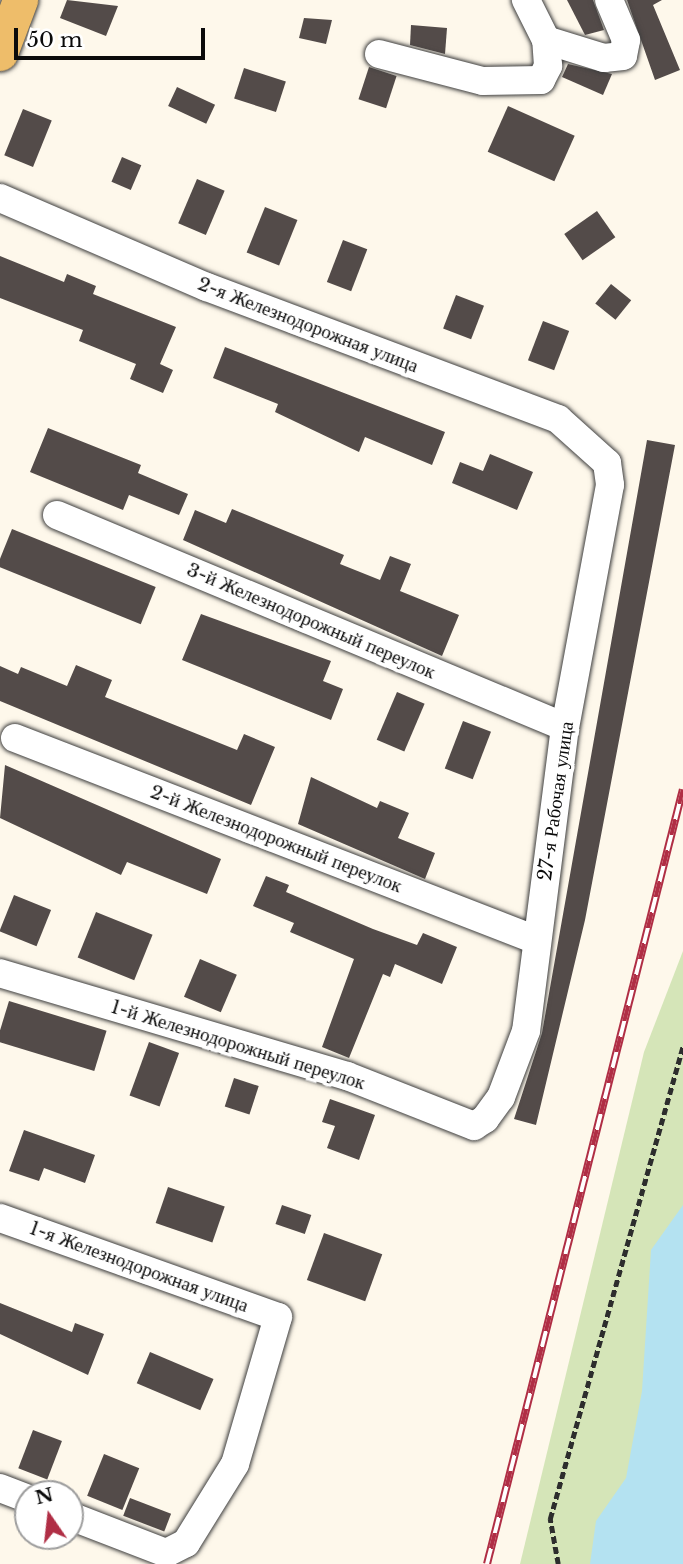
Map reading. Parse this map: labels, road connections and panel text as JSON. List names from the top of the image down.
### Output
{
  "streets": {
    "street": [
      "2-я Железнодорожная улица",
      "3-й Железнодорожный переулок",
      "27-я Рабочая улица",
      "2-й Железнодорожный переулок",
      "1-й Железнодорожный переулок",
      "1-я Железнодорожная улица"
    ]
  },
  "crossings": [
    ["2-я Железнодорожная улица", "27-я Рабочая улица"],
    ["3-й Железнодорожный переулок", "27-я Рабочая улица"],
    ["27-я Рабочая улица", "2-й Железнодорожный переулок"],
    ["27-я Рабочая улица", "1-й Железнодорожный переулок"]
  ],
  "scale_bar": "50 m",
  "north": "top"
}
